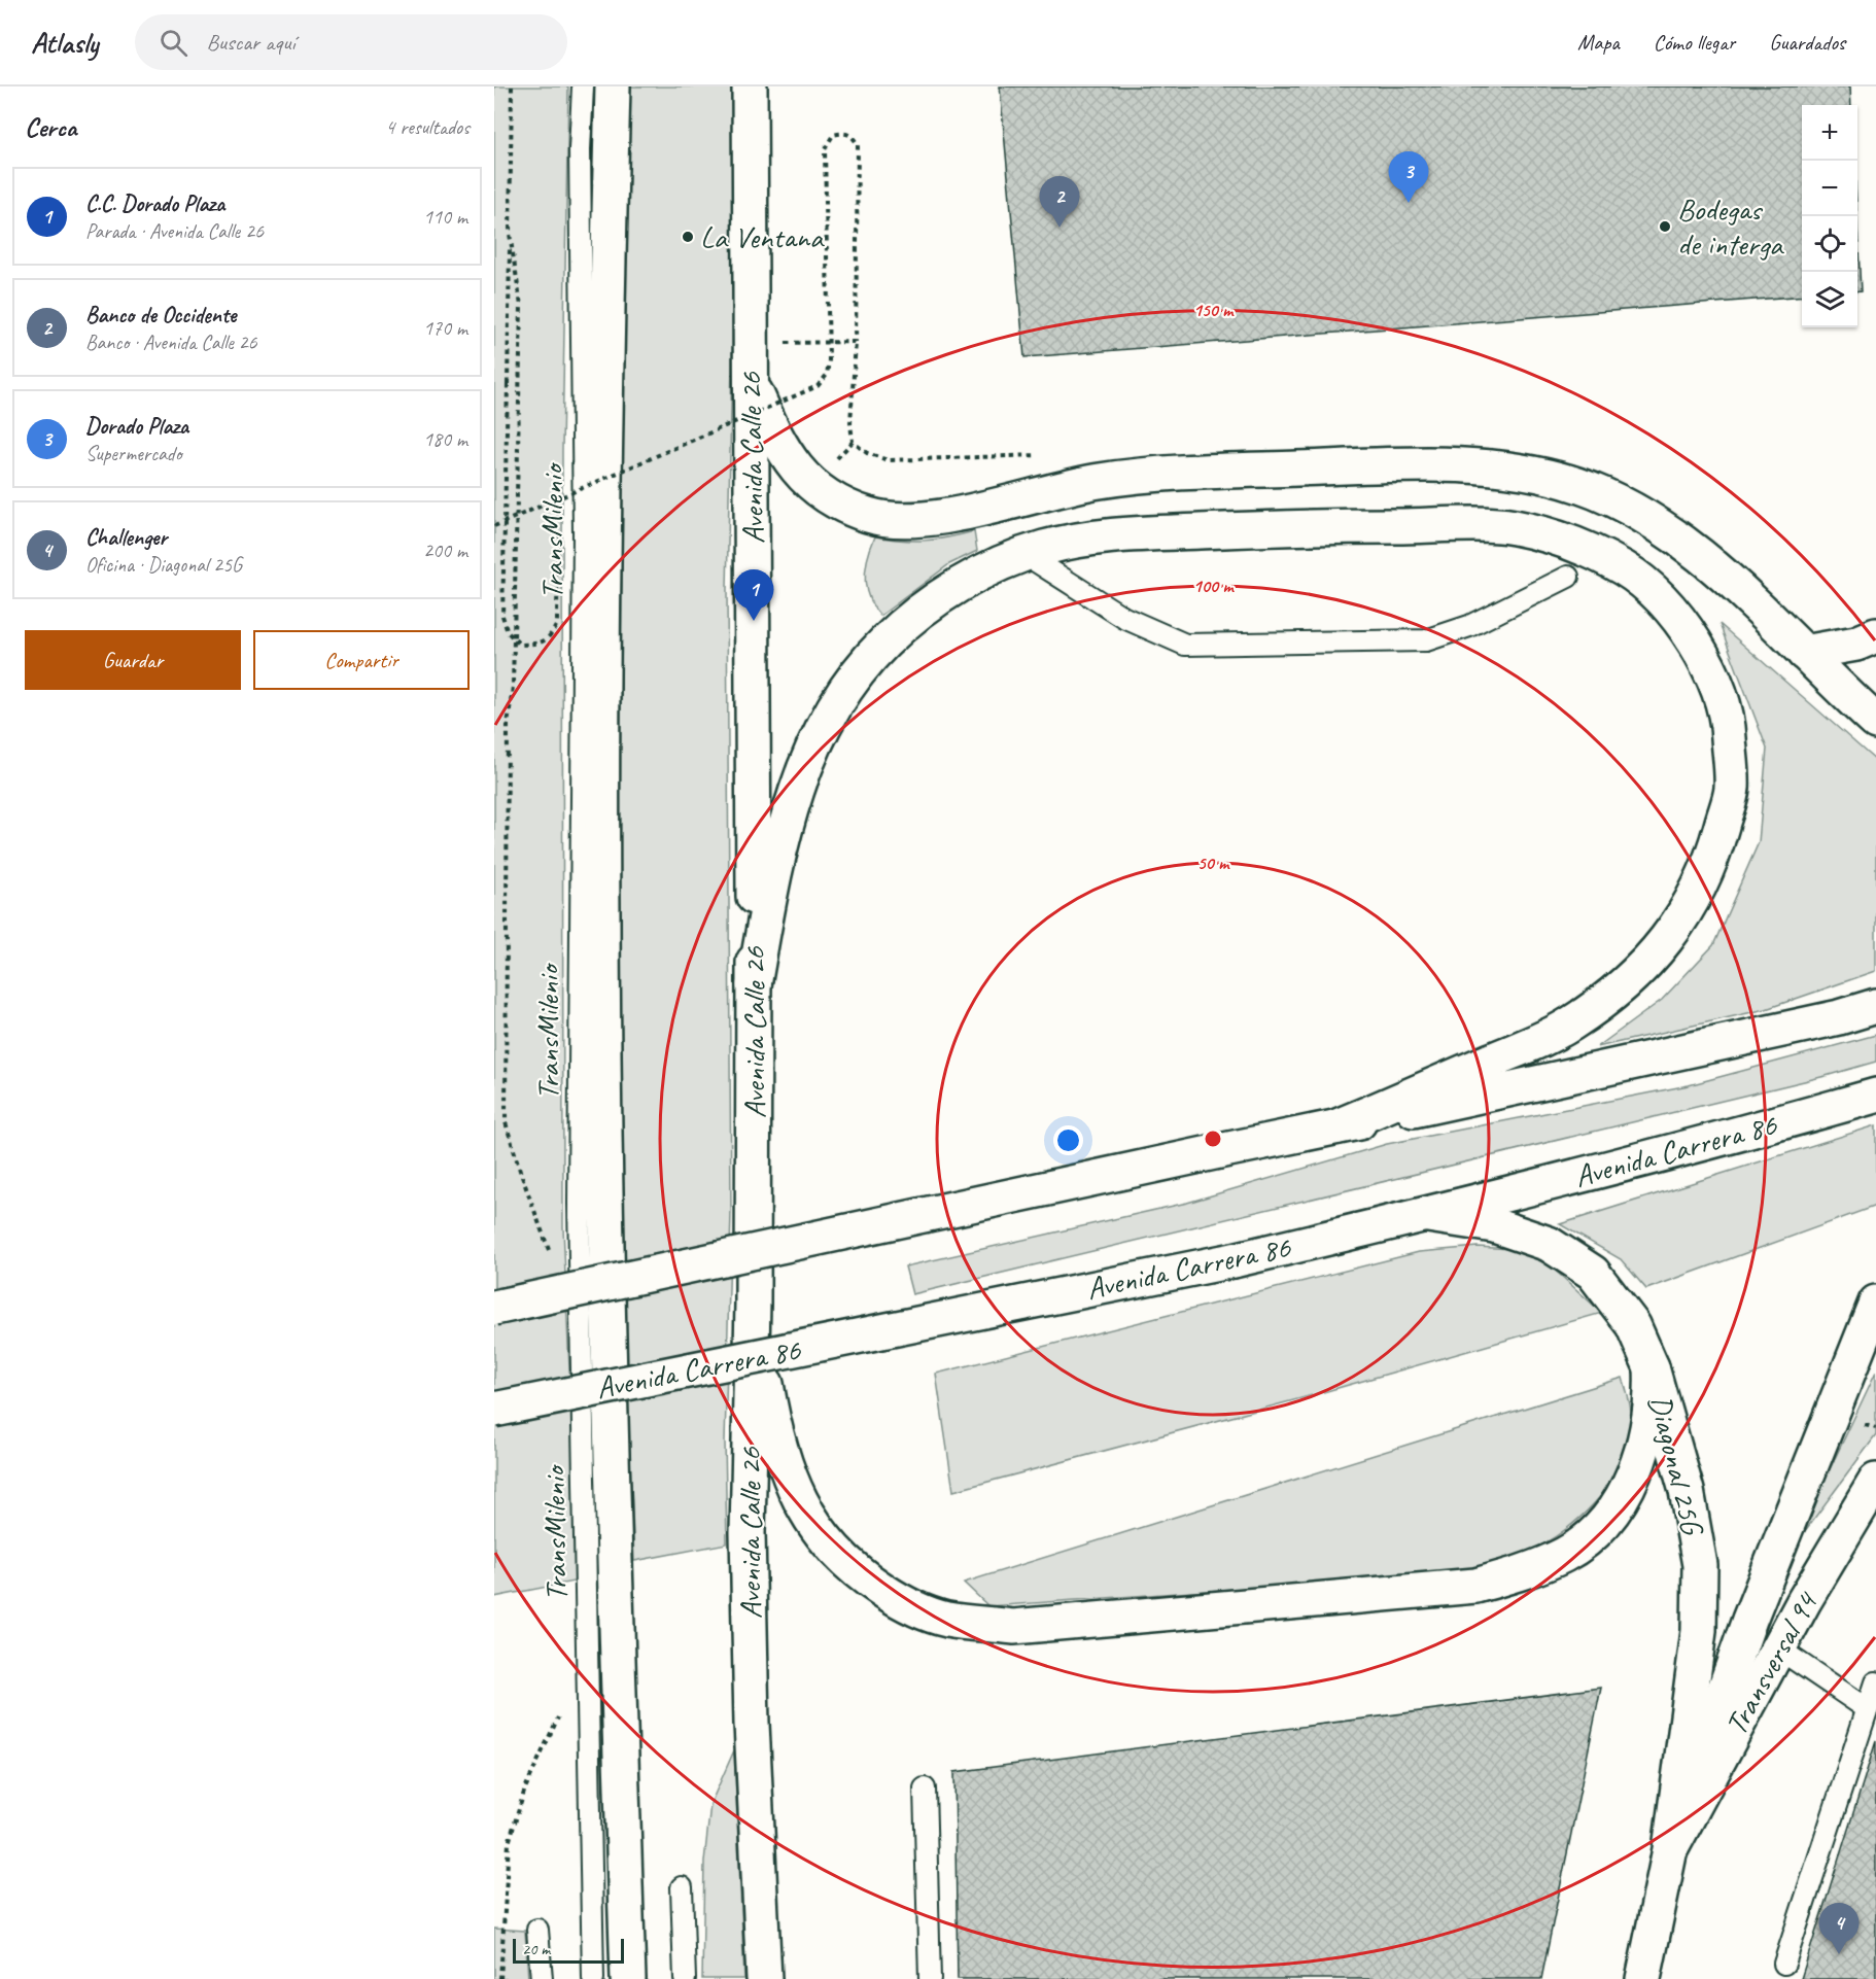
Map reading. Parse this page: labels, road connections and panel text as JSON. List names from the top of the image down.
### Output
{
  "streets": {
    "main road": [
      "Avenida Calle 26",
      "Avenida Carrera 86",
      "Diagonal 25G",
      "Transversal 94"
    ],
    "lane": ["TransMilenio"]
  },
  "crossings": [
    ["Avenida Carrera 86", "Diagonal 25G"],
    ["Diagonal 25G", "Transversal 94"]
  ],
  "places": ["Bodegas de interga", "La Ventana"],
  "scale_bar": "20 m",
  "page": {
    "header": "Atlasly",
    "search": "Buscar aquí",
    "nav": ["Mapa", "Cómo llegar", "Guardados"],
    "heading": ["Cerca", "4 resultados"],
    "map_buttons": ["+", "−"],
    "pins": [
      "3",
      "2",
      "1",
      "4"
    ],
    "list": [
      {
        "mark": "1",
        "name": "C.C. Dorado Plaza",
        "note": "Parada · Avenida Calle 26",
        "value": "110 m"
      },
      {
        "mark": "2",
        "name": "Banco de Occidente",
        "note": "Banco · Avenida Calle 26",
        "value": "170 m"
      },
      {
        "mark": "3",
        "name": "Dorado Plaza",
        "note": "Supermercado",
        "value": "180 m"
      },
      {
        "mark": "4",
        "name": "Challenger",
        "note": "Oficina · Diagonal 25G",
        "value": "200 m"
      }
    ],
    "buttons": ["Guardar", "Compartir"],
    "scale": "20 m"
  },
  "rings": ["150 m", "100 m", "50 m"]
}
